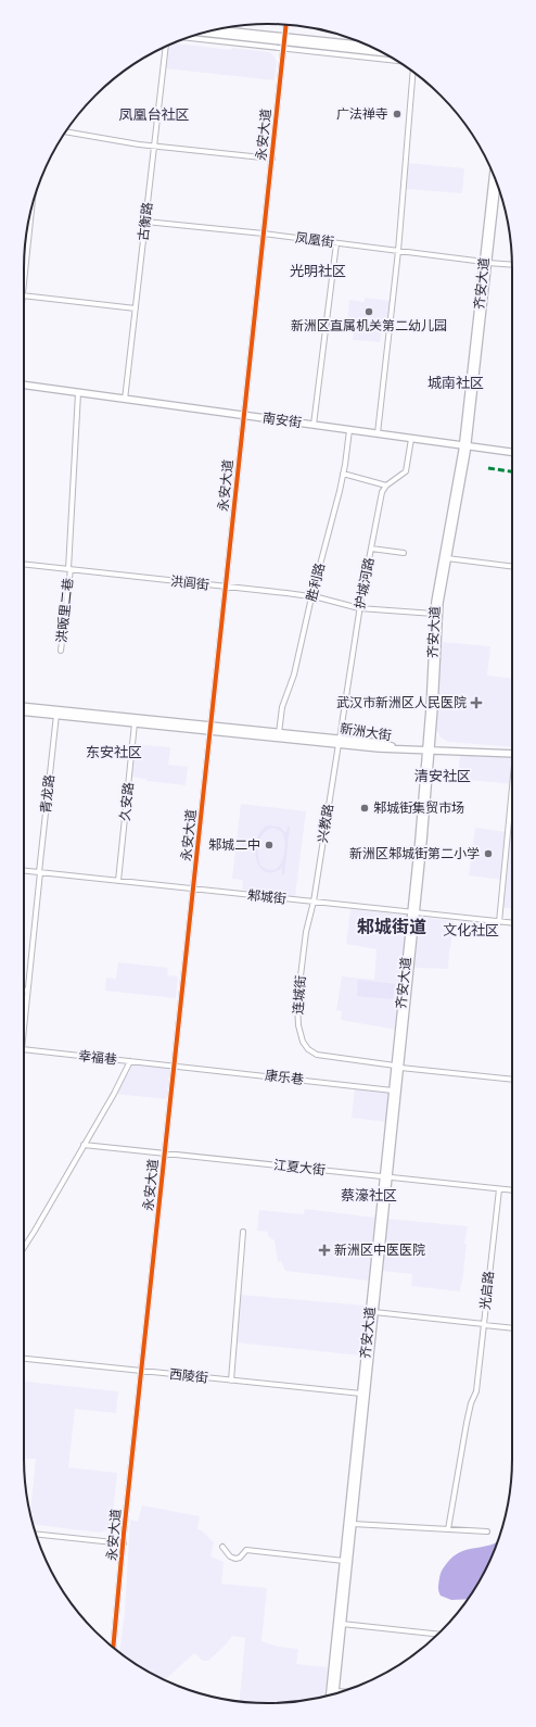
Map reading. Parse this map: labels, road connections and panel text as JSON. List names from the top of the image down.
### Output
{
  "streets": {
    "main road": ["齐安大道", "南安街", "新洲大街"],
    "street": [
      "永安大道",
      "古衡路",
      "凤凰街",
      "胜利路",
      "洪闾街",
      "护城河路",
      "洪畈里二巷",
      "青龙路",
      "久安路",
      "兴教路",
      "邾城街",
      "连城街",
      "幸福巷",
      "康乐巷",
      "江夏大街",
      "光启路",
      "西陵街"
    ]
  },
  "crossings": [
    ["永安大道", "凤凰街"],
    ["永安大道", "南安街"],
    ["永安大道", "洪闾街"],
    ["永安大道", "新洲大街"],
    ["永安大道", "邾城街"],
    ["永安大道", "幸福巷"],
    ["永安大道", "康乐巷"],
    ["永安大道", "江夏大街"],
    ["永安大道", "西陵街"],
    ["古衡路", "凤凰街"],
    ["古衡路", "南安街"],
    ["凤凰街", "齐安大道"],
    ["齐安大道", "南安街"],
    ["齐安大道", "洪闾街"],
    ["齐安大道", "新洲大街"],
    ["齐安大道", "邾城街"],
    ["齐安大道", "连城街"],
    ["齐安大道", "康乐巷"],
    ["齐安大道", "江夏大街"],
    ["齐安大道", "西陵街"],
    ["南安街", "胜利路"],
    ["南安街", "洪畈里二巷"],
    ["胜利路", "洪闾街"],
    ["胜利路", "新洲大街"],
    ["洪闾街", "护城河路"],
    ["洪闾街", "洪畈里二巷"],
    ["护城河路", "新洲大街"],
    ["护城河路", "兴教路"],
    ["新洲大街", "青龙路"],
    ["新洲大街", "久安路"],
    ["新洲大街", "兴教路"],
    ["青龙路", "邾城街"],
    ["久安路", "邾城街"],
    ["兴教路", "邾城街"],
    ["兴教路", "连城街"],
    ["邾城街", "连城街"],
    ["幸福巷", "康乐巷"],
    ["江夏大街", "光启路"]
  ],
  "districts": [
    "凤凰台社区",
    "光明社区",
    "城南社区",
    "东安社区",
    "清安社区",
    "邾城街道",
    "文化社区",
    "蔡濠社区"
  ],
  "places": {
    "other": [
      "广法禅寺",
      "新洲区直属机关第二幼儿园",
      "邾城街集贸市场",
      "邾城二中",
      "新洲区邾城街第二小学"
    ],
    "health": ["武汉市新洲区人民医院", "新洲区中医医院"]
  }
}
